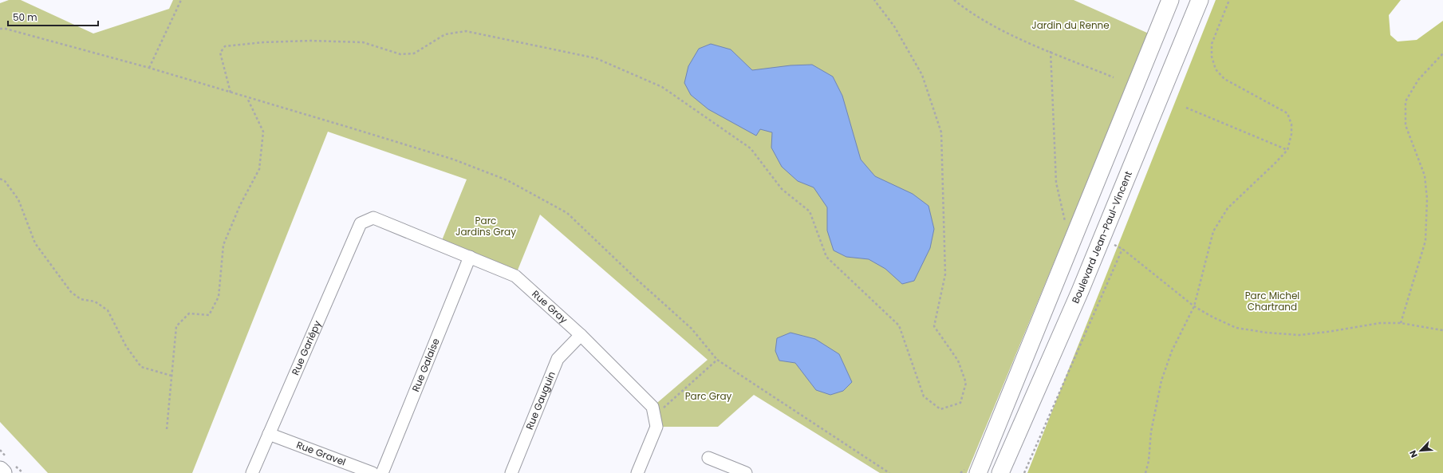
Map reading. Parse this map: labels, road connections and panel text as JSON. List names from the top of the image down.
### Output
{
  "streets": {
    "street": [
      "Boulevard Jean-Paul-Vincent",
      "Rue Gray",
      "Rue Gariépy",
      "Rue Galaise",
      "Rue Gauguin",
      "Rue Gravel"
    ]
  },
  "crossings": [
    ["Rue Gray", "Rue Gariépy"],
    ["Rue Gray", "Rue Galaise"],
    ["Rue Gray", "Rue Gauguin"],
    ["Rue Gariépy", "Rue Gravel"]
  ],
  "parks": [
    "Jardin du Renne",
    "Parc Jardins Gray",
    "Parc Michel Chartrand",
    "Parc Gray"
  ],
  "scale_bar": "50 m",
  "north": "bottom left"
}
